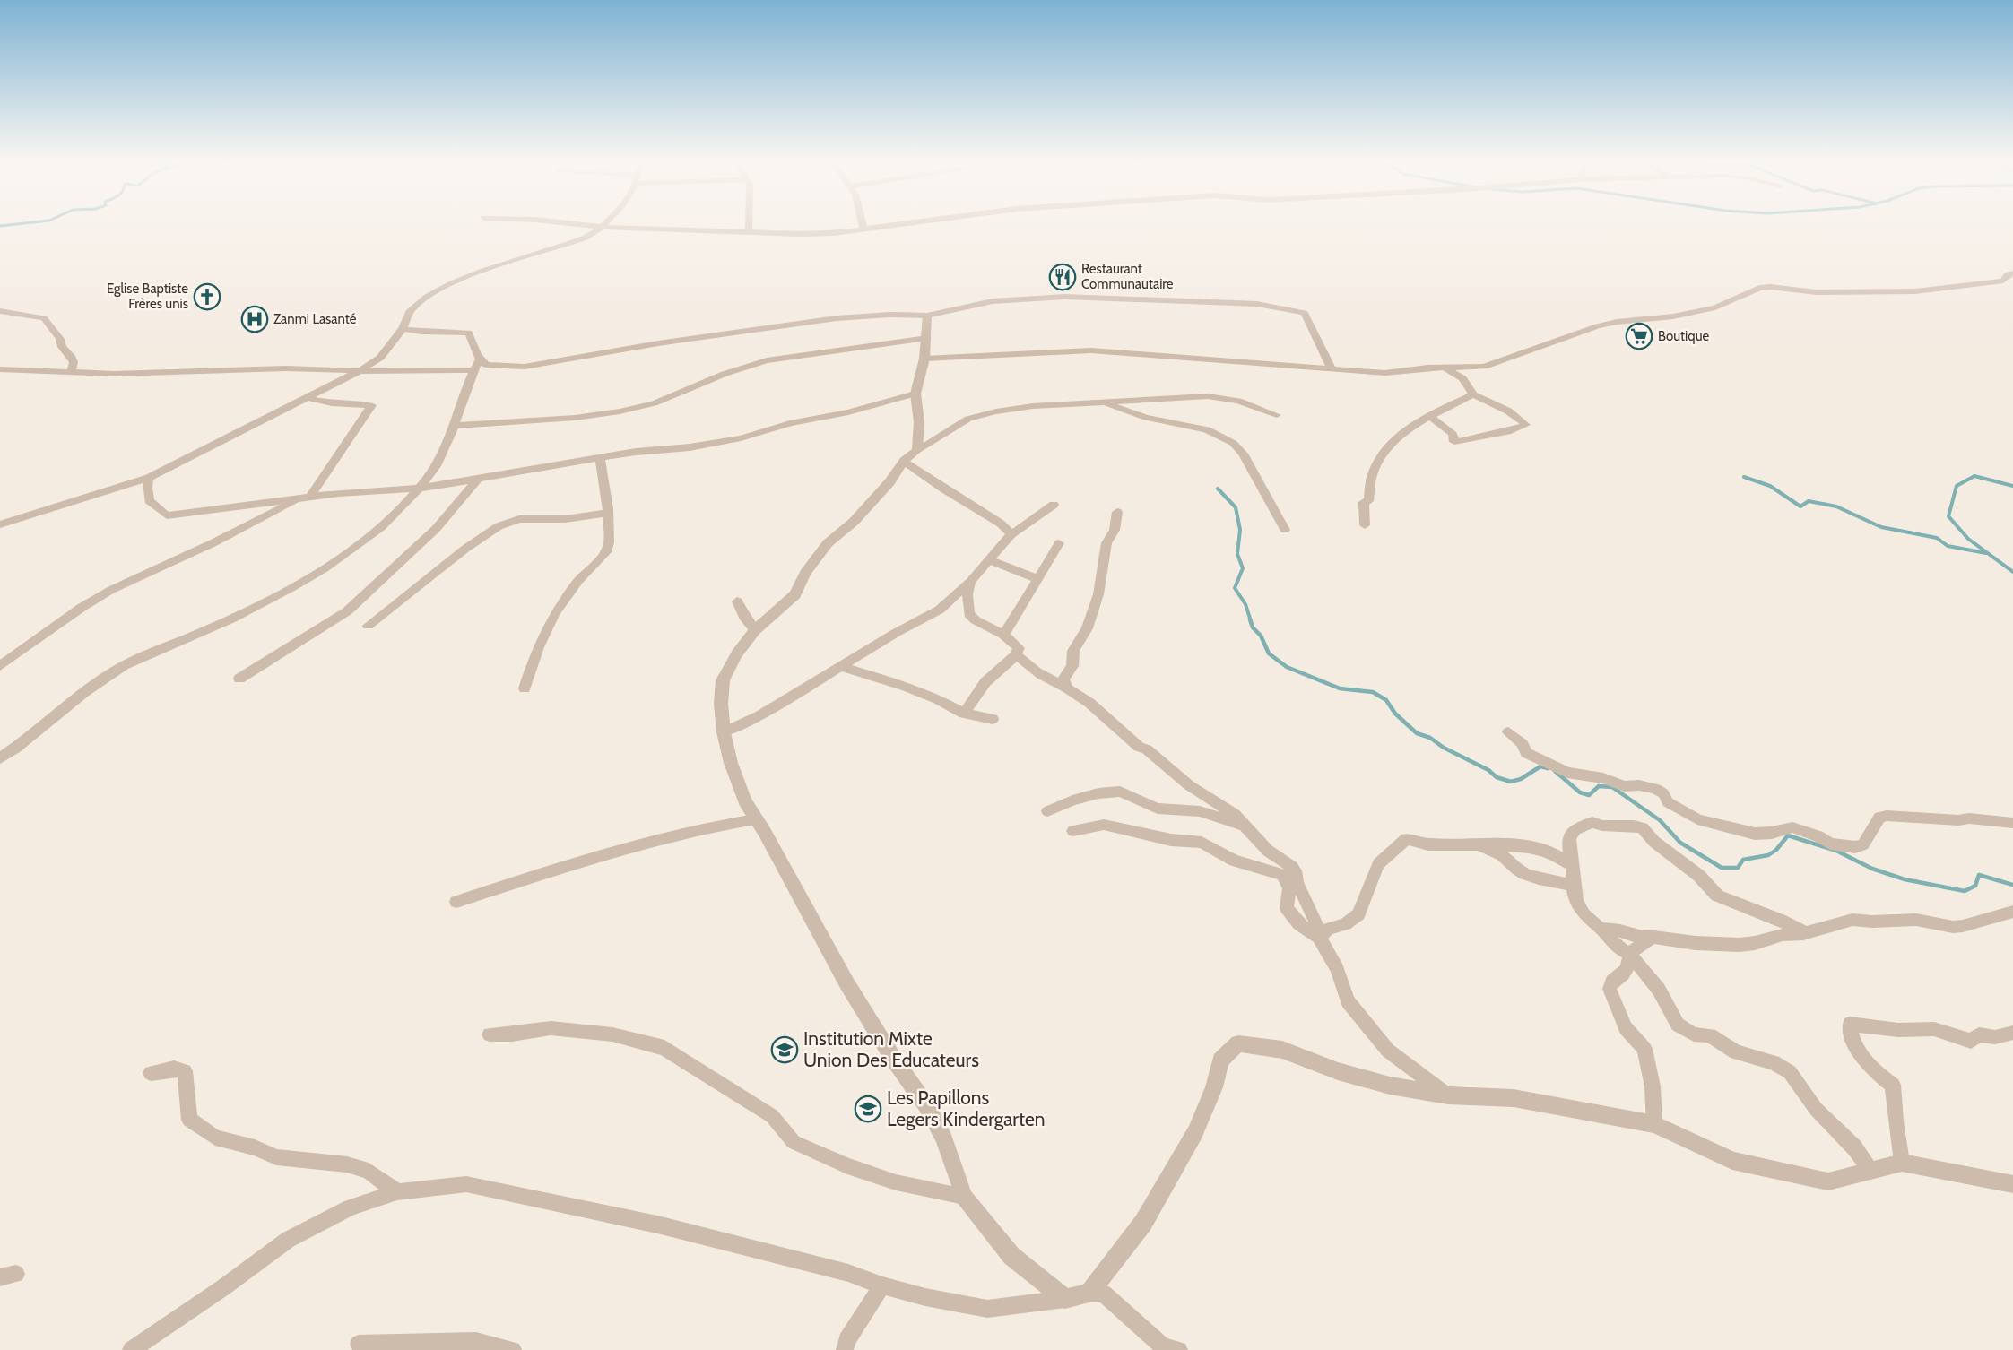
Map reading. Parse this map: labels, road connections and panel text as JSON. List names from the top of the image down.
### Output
{
  "places": {
    "restaurant": ["Restaurant Communautaire"],
    "church": ["Eglise Baptiste Frères unis"],
    "hospital": ["Zanmi Lasanté"],
    "supermarket": ["Boutique"],
    "school or university": ["Institution Mixte Union Des Educateurs", "Les Papillons Legers Kindergarten"]
  }
}
